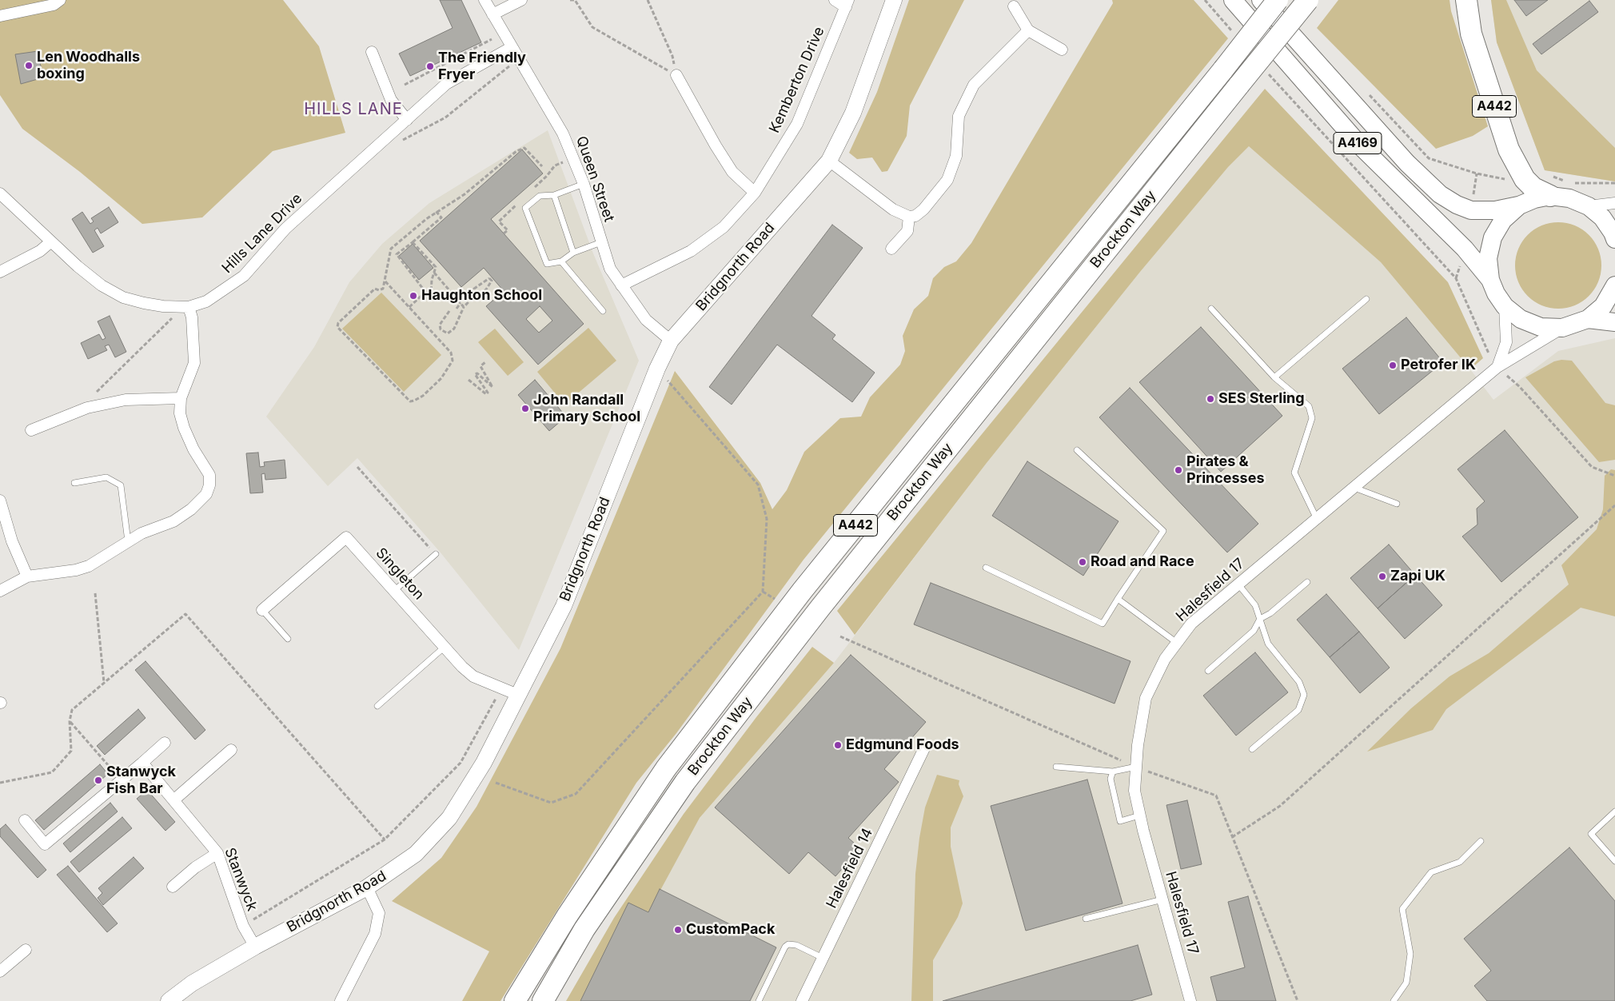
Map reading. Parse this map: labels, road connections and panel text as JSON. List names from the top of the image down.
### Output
{
  "streets": {
    "highway": ["A442", "Brockton Way"],
    "main road": ["A4169"],
    "street": [
      "Kemberton Drive",
      "Queen Street",
      "Hills Lane Drive",
      "Bridgnorth Road",
      "Singleton",
      "Halesfield 17",
      "Halesfield 14",
      "Stanwyck"
    ]
  },
  "crossings": [
    ["Kemberton Drive", "Queen Street"],
    ["Queen Street", "Hills Lane Drive"],
    ["Queen Street", "Bridgnorth Road"],
    ["Bridgnorth Road", "Singleton"],
    ["Bridgnorth Road", "Stanwyck"]
  ],
  "districts": ["HILLS LANE"],
  "places": [
    "Len Woodhalls boxing",
    "The Friendly Fryer",
    "Haughton School",
    "Petrofer IK",
    "SES Sterling",
    "John Randall Primary School",
    "Pirates & Princesses",
    "Road and Race",
    "Zapi UK",
    "Edgmund Foods",
    "Stanwyck Fish Bar",
    "CustomPack"
  ]
}
